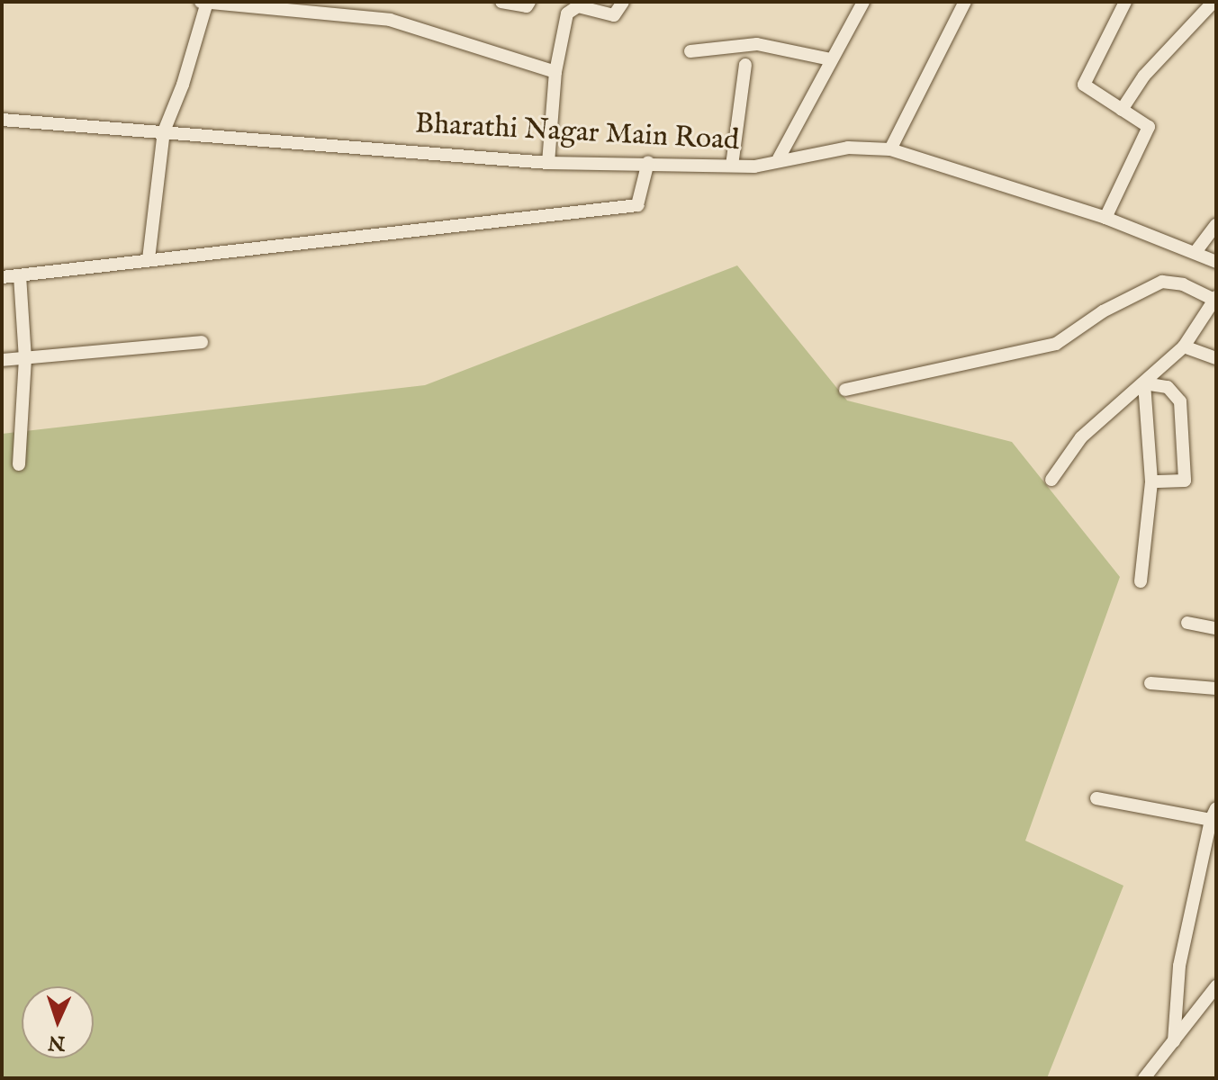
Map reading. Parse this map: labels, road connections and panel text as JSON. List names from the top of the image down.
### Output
{
  "streets": {
    "street": ["Bharathi Nagar Main Road"]
  },
  "north": "bottom"
}
